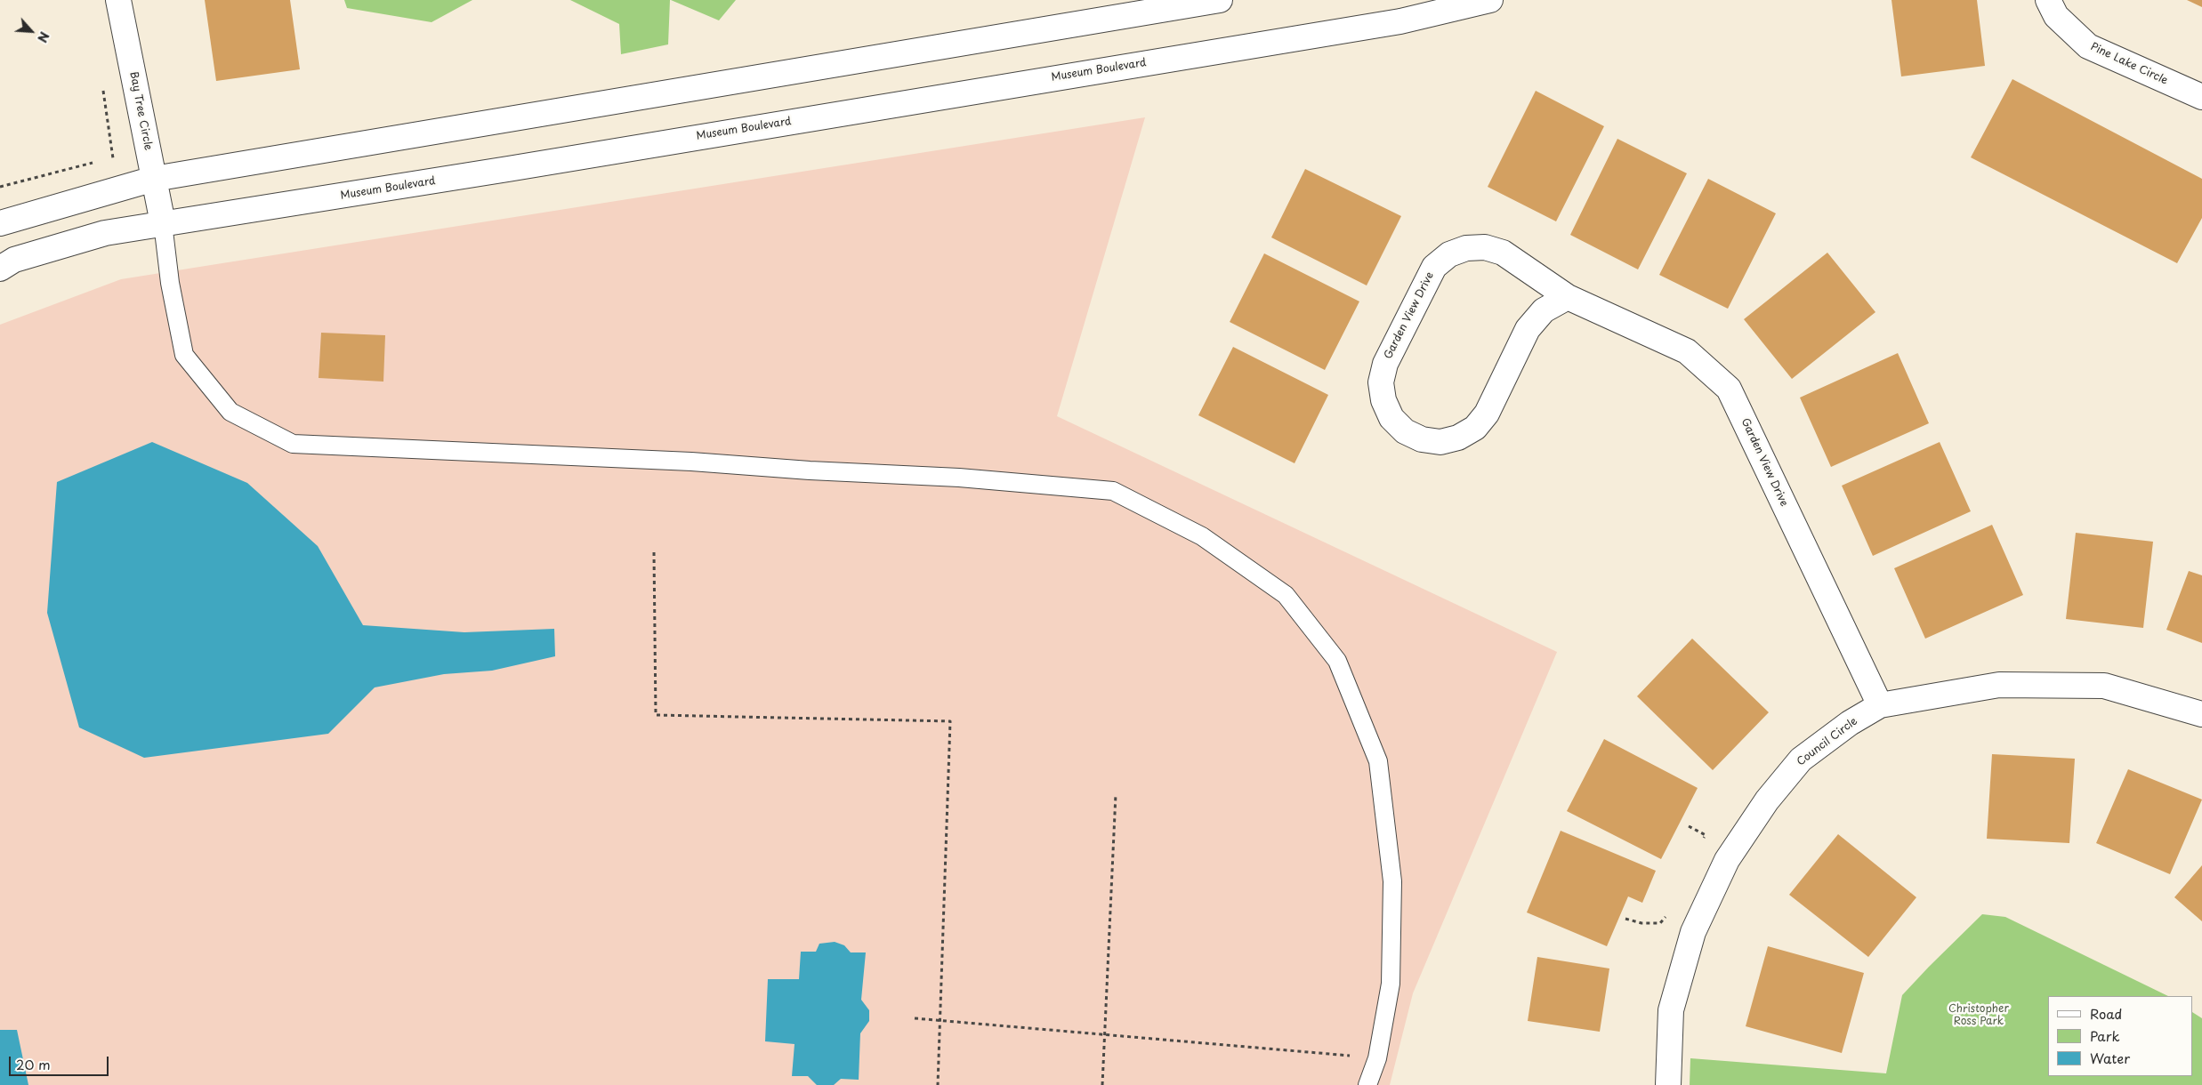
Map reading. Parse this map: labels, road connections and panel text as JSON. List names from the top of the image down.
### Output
{
  "streets": {
    "street": [
      "Pine Lake Circle",
      "Museum Boulevard",
      "Bay Tree Circle",
      "Garden View Drive",
      "Council Circle"
    ]
  },
  "crossings": [
    ["Museum Boulevard", "Bay Tree Circle"],
    ["Garden View Drive", "Council Circle"]
  ],
  "parks": ["Christopher Ross Park"],
  "legend": ["Road", "Park", "Water"],
  "scale_bar": "20 m",
  "north": "bottom right"
}
